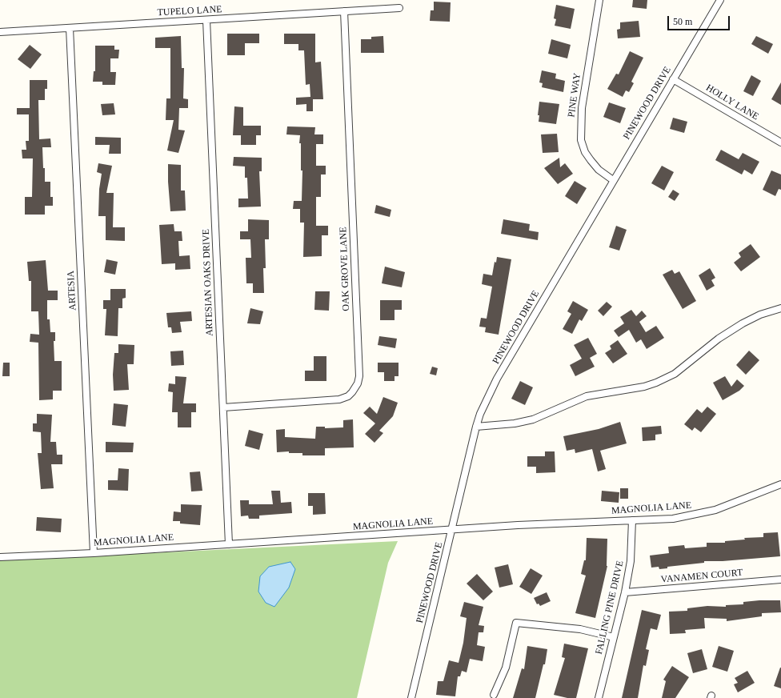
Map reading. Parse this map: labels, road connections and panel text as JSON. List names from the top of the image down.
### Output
{
  "streets": {
    "street": [
      "TUPELO LANE",
      "PINE WAY",
      "HOLLY LANE",
      "PINEWOOD DRIVE",
      "OAK GROVE LANE",
      "ARTESIAN OAKS DRIVE",
      "ARTESIA",
      "MAGNOLIA LANE",
      "VANAMEN COURT",
      "FALLING PINE DRIVE"
    ]
  },
  "crossings": [
    ["TUPELO LANE", "OAK GROVE LANE"],
    ["TUPELO LANE", "ARTESIAN OAKS DRIVE"],
    ["TUPELO LANE", "ARTESIA"],
    ["PINE WAY", "PINEWOOD DRIVE"],
    ["HOLLY LANE", "PINEWOOD DRIVE"],
    ["PINEWOOD DRIVE", "MAGNOLIA LANE"],
    ["OAK GROVE LANE", "ARTESIAN OAKS DRIVE"],
    ["ARTESIAN OAKS DRIVE", "MAGNOLIA LANE"],
    ["ARTESIA", "MAGNOLIA LANE"],
    ["MAGNOLIA LANE", "FALLING PINE DRIVE"],
    ["VANAMEN COURT", "FALLING PINE DRIVE"]
  ],
  "scale_bar": "50 m"
}
